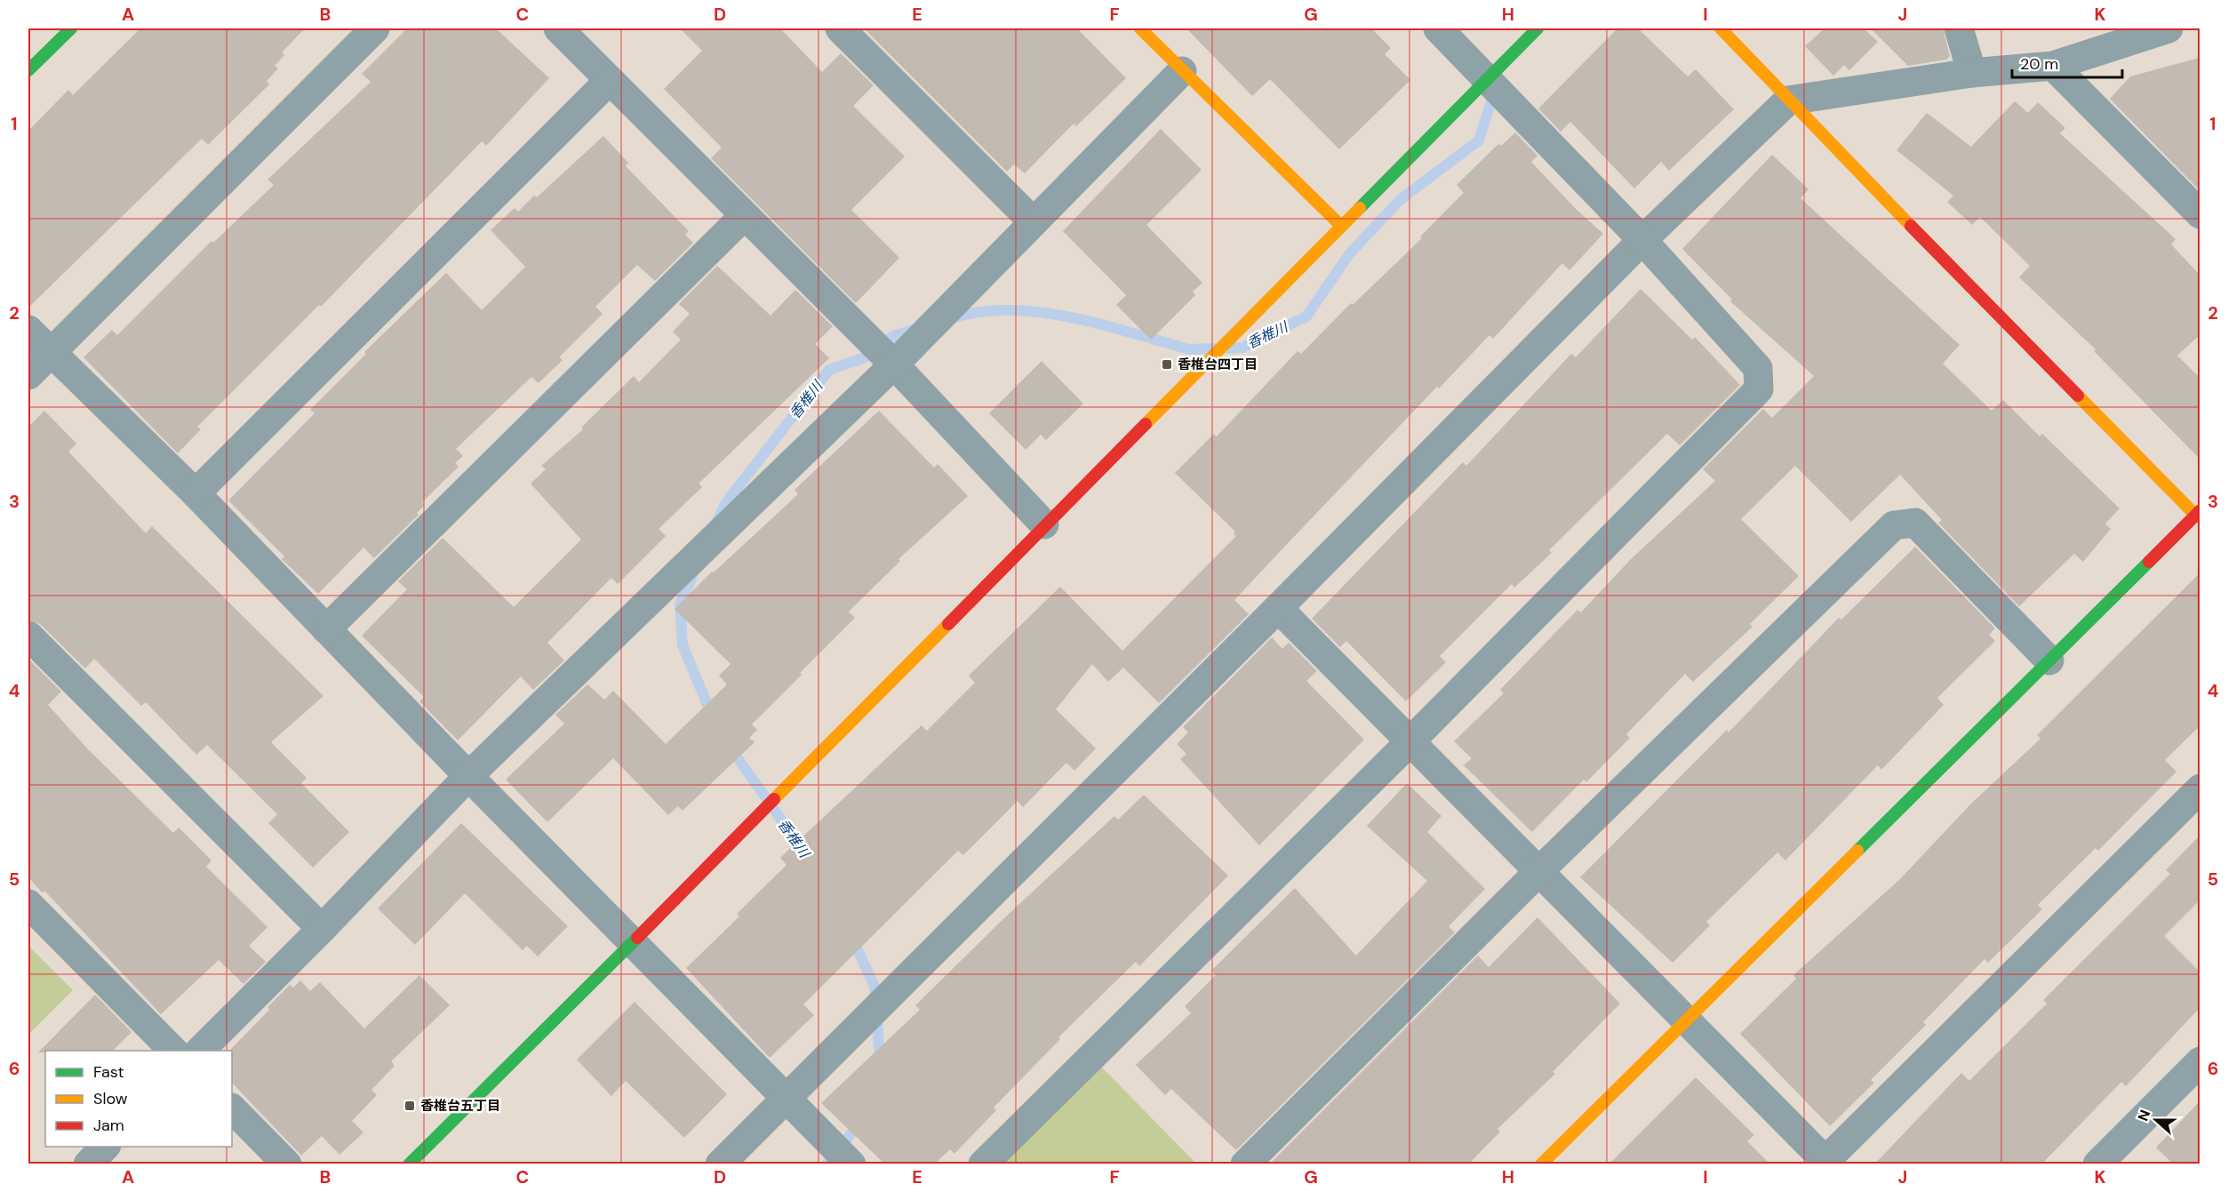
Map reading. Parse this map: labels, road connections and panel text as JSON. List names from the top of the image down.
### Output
{
  "water": ["香椎川"],
  "places": {
    "transit": ["香椎台四丁目", "香椎台五丁目"]
  },
  "legend": ["Fast", "Slow", "Jam"],
  "scale_bar": "20 m",
  "north": "left",
  "grid": {
    "columns": [
      "A",
      "B",
      "C",
      "D",
      "E",
      "F",
      "G",
      "H",
      "I",
      "J",
      "K"
    ],
    "rows": [
      "1",
      "2",
      "3",
      "4",
      "5",
      "6"
    ]
  }
}
